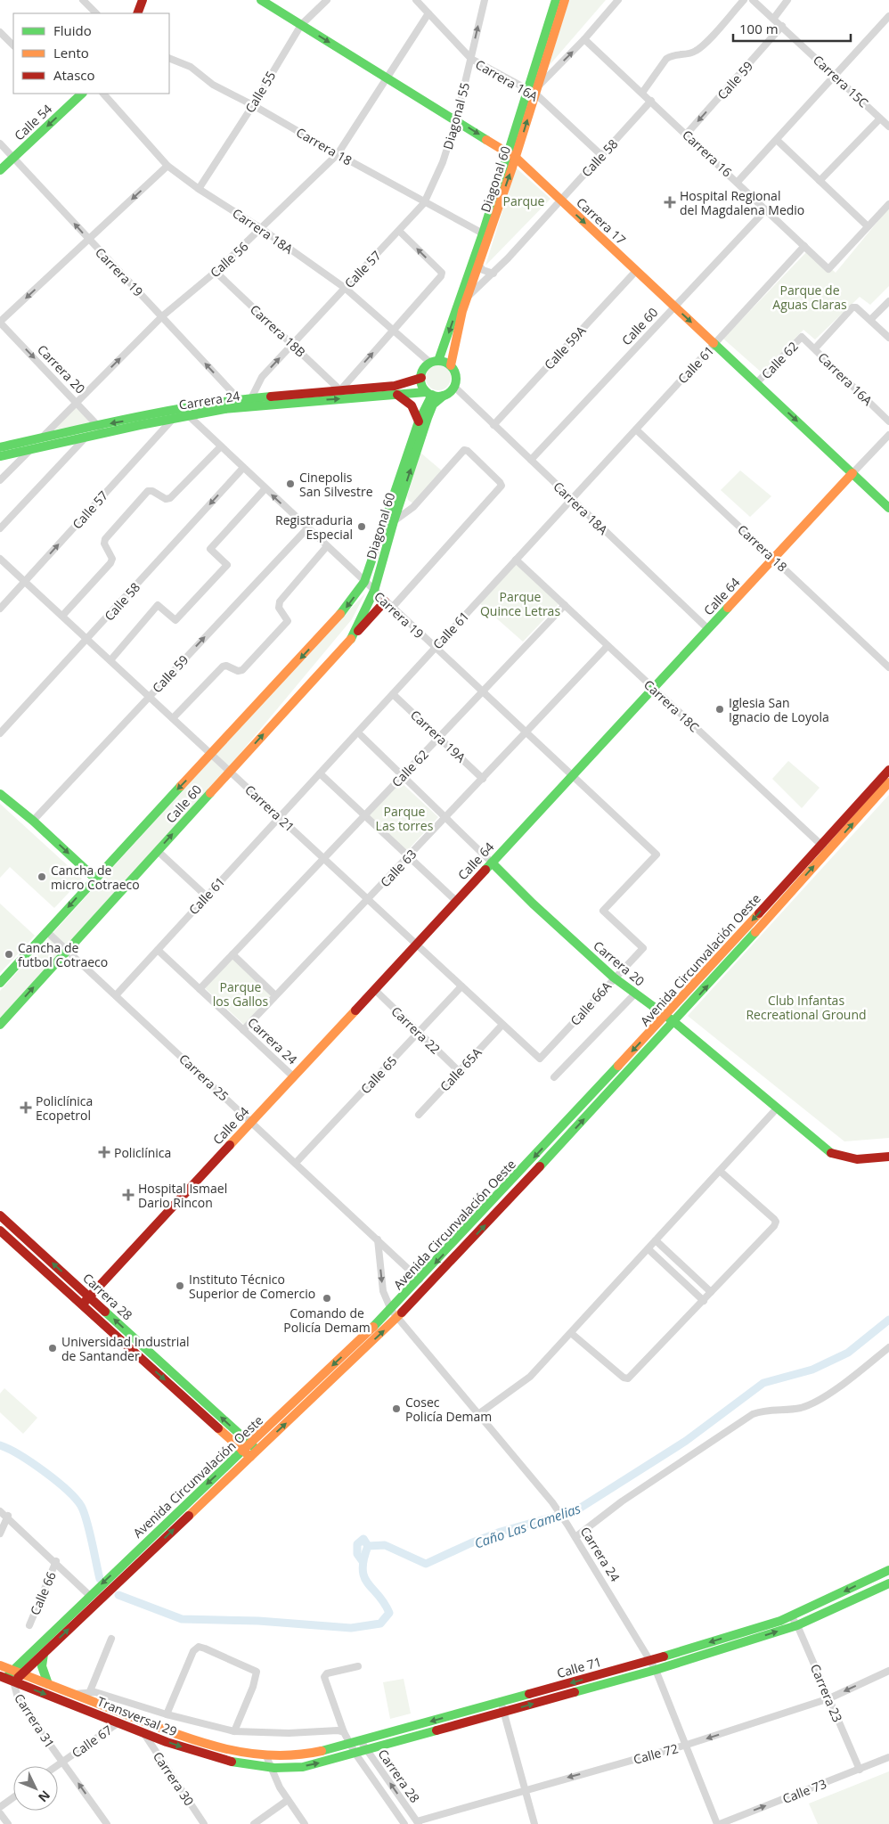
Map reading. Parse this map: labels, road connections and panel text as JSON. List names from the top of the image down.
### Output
{
  "streets": {
    "street": [
      "Carrera 16A",
      "Calle 59",
      "Carrera 15C",
      "Calle 55",
      "Diagonal 55",
      "Calle 54",
      "Carrera 18",
      "Carrera 16",
      "Calle 58",
      "Diagonal 60",
      "Carrera 17",
      "Carrera 18A",
      "Calle 56",
      "Calle 57",
      "Carrera 19",
      "Calle 60",
      "Carrera 18B",
      "Calle 59A",
      "Calle 62",
      "Calle 61",
      "Carrera 20",
      "Carrera 24",
      "Calle 64",
      "Carrera 18C",
      "Carrera 19A",
      "Carrera 21",
      "Calle 63",
      "Avenida Circunvalación Oeste",
      "Calle 66A",
      "Carrera 22",
      "Calle 65A",
      "Calle 65",
      "Carrera 25",
      "Carrera 28",
      "Calle 66",
      "Calle 71",
      "Carrera 23",
      "Transversal 29",
      "Carrera 31",
      "Calle 67",
      "Calle 72",
      "Carrera 30",
      "Calle 73"
    ]
  },
  "crossings": [
    ["Carrera 16A", "Diagonal 55"],
    ["Carrera 16A", "Calle 58"],
    ["Carrera 16A", "Diagonal 60"],
    ["Carrera 16A", "Calle 56"],
    ["Carrera 16A", "Calle 62"],
    ["Calle 59", "Carrera 15C"],
    ["Calle 59", "Carrera 16"],
    ["Calle 59", "Carrera 19"],
    ["Calle 59", "Carrera 21"],
    ["Calle 55", "Carrera 18"],
    ["Calle 55", "Carrera 17"],
    ["Calle 55", "Carrera 18A"],
    ["Diagonal 55", "Carrera 18"],
    ["Diagonal 55", "Carrera 17"],
    ["Diagonal 55", "Calle 57"],
    ["Calle 54", "Carrera 19"],
    ["Carrera 18", "Diagonal 60"],
    ["Carrera 18", "Calle 56"],
    ["Carrera 18", "Calle 57"],
    ["Carrera 18", "Calle 61"],
    ["Carrera 18", "Calle 64"],
    ["Carrera 16", "Calle 58"],
    ["Carrera 16", "Calle 60"],
    ["Carrera 16", "Calle 61"],
    ["Calle 58", "Diagonal 60"],
    ["Calle 58", "Carrera 17"],
    ["Calle 58", "Carrera 19"],
    ["Calle 58", "Carrera 21"],
    ["Diagonal 60", "Carrera 17"],
    ["Diagonal 60", "Carrera 18A"],
    ["Diagonal 60", "Carrera 19"],
    ["Diagonal 60", "Calle 60"],
    ["Diagonal 60", "Carrera 24"],
    ["Carrera 17", "Calle 56"],
    ["Carrera 17", "Calle 60"],
    ["Carrera 17", "Calle 59A"],
    ["Carrera 17", "Calle 62"],
    ["Carrera 17", "Calle 61"],
    ["Carrera 17", "Calle 64"],
    ["Carrera 18A", "Calle 56"],
    ["Carrera 18A", "Calle 57"],
    ["Carrera 18A", "Calle 60"],
    ["Carrera 18A", "Calle 59A"],
    ["Carrera 18A", "Calle 61"],
    ["Carrera 18A", "Carrera 24"],
    ["Carrera 18A", "Calle 64"],
    ["Calle 56", "Carrera 19"],
    ["Calle 56", "Carrera 18B"],
    ["Calle 56", "Carrera 20"],
    ["Calle 56", "Carrera 24"],
    ["Calle 57", "Carrera 19"],
    ["Calle 57", "Carrera 18B"],
    ["Calle 57", "Carrera 24"],
    ["Calle 57", "Carrera 21"],
    ["Carrera 19", "Calle 60"],
    ["Carrera 19", "Calle 62"],
    ["Carrera 19", "Calle 61"],
    ["Carrera 19", "Carrera 24"],
    ["Carrera 19", "Calle 64"],
    ["Carrera 19", "Calle 63"],
    ["Carrera 19", "Calle 66A"],
    ["Calle 60", "Carrera 21"],
    ["Calle 60", "Carrera 25"],
    ["Carrera 18B", "Carrera 24"],
    ["Calle 62", "Carrera 20"],
    ["Calle 62", "Carrera 24"],
    ["Calle 62", "Carrera 18C"],
    ["Calle 62", "Carrera 19A"],
    ["Calle 62", "Carrera 21"],
    ["Calle 61", "Carrera 24"],
    ["Calle 61", "Carrera 18C"],
    ["Calle 61", "Carrera 19A"],
    ["Calle 61", "Carrera 21"],
    ["Calle 61", "Carrera 25"],
    ["Carrera 20", "Carrera 24"],
    ["Carrera 20", "Calle 64"],
    ["Carrera 20", "Calle 63"],
    ["Carrera 20", "Avenida Circunvalación Oeste"],
    ["Carrera 20", "Calle 66A"],
    ["Carrera 24", "Calle 64"],
    ["Carrera 24", "Calle 63"],
    ["Carrera 24", "Avenida Circunvalación Oeste"],
    ["Carrera 24", "Carrera 25"],
    ["Carrera 24", "Calle 71"],
    ["Carrera 24", "Calle 72"],
    ["Carrera 24", "Calle 73"],
    ["Calle 64", "Carrera 18C"],
    ["Calle 64", "Carrera 21"],
    ["Calle 64", "Carrera 22"],
    ["Calle 64", "Carrera 25"],
    ["Calle 64", "Carrera 28"],
    ["Carrera 18C", "Calle 63"],
    ["Carrera 18C", "Avenida Circunvalación Oeste"],
    ["Carrera 19A", "Calle 63"],
    ["Carrera 21", "Calle 63"],
    ["Carrera 21", "Calle 66A"],
    ["Carrera 21", "Calle 65A"],
    ["Carrera 21", "Calle 65"],
    ["Avenida Circunvalación Oeste", "Carrera 25"],
    ["Avenida Circunvalación Oeste", "Carrera 28"],
    ["Avenida Circunvalación Oeste", "Transversal 29"],
    ["Carrera 22", "Calle 65A"],
    ["Carrera 22", "Calle 65"],
    ["Calle 65", "Carrera 25"],
    ["Carrera 28", "Calle 71"],
    ["Carrera 28", "Calle 72"],
    ["Calle 71", "Carrera 23"],
    ["Calle 71", "Transversal 29"],
    ["Carrera 23", "Calle 72"],
    ["Carrera 23", "Calle 73"],
    ["Transversal 29", "Carrera 31"],
    ["Transversal 29", "Calle 67"],
    ["Transversal 29", "Carrera 30"],
    ["Carrera 31", "Calle 67"]
  ],
  "one_way": [
    "Calle 54",
    "Calle 58",
    "Carrera 17",
    "Carrera 31",
    "Calle 72",
    "Calle 73"
  ],
  "water": ["Caño Las Camelias"],
  "parks": [
    "Parque",
    "Parque de Aguas Claras",
    "Parque Quince Letras",
    "Parque Las torres",
    "Parque los Gallos",
    "Club Infantas Recreational Ground"
  ],
  "places": {
    "health": [
      "Hospital Regional del Magdalena Medio",
      "Policlínica Ecopetrol",
      "Policlínica",
      "Hospital Ismael Dario Rincon"
    ],
    "other": [
      "Cinepolis San Silvestre",
      "Registraduria Especial",
      "Iglesia San Ignacio de Loyola",
      "Cancha de micro Cotraeco",
      "Cancha de futbol Cotraeco",
      "Instituto Técnico Superior de Comercio",
      "Comando de Policía Demam",
      "Universidad Industrial de Santander",
      "Cosec Policía Demam"
    ]
  },
  "legend": ["Fluido", "Lento", "Atasco"],
  "scale_bar": "100 m",
  "north": "bottom right"
}
